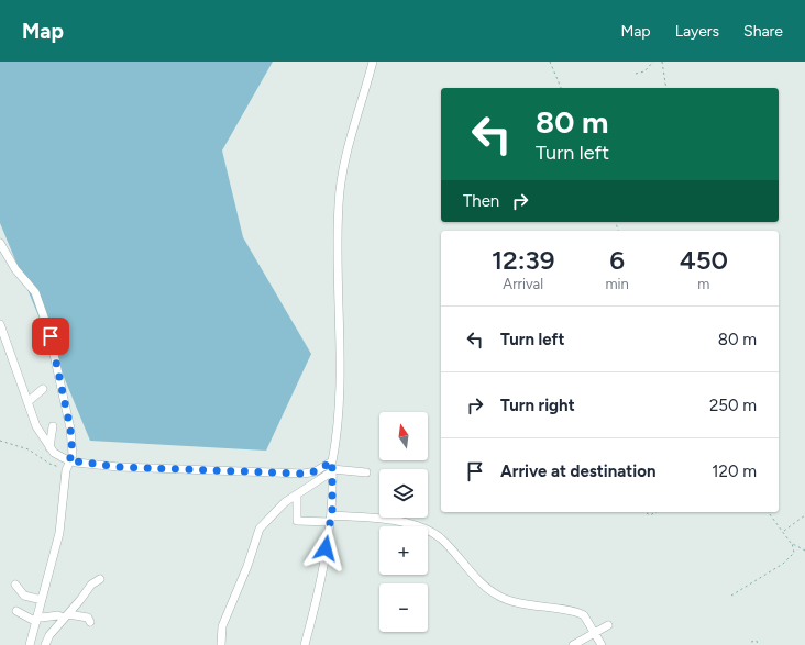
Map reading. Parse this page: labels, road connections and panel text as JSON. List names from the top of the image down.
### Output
{
  "north": "top",
  "page": {
    "header": "Map",
    "nav": ["Map", "Layers", "Share"],
    "turn": ["80 m", "Turn left"],
    "then": "Then",
    "eta": [
      "12:39",
      "Arrival",
      "6",
      "min",
      "450",
      "m"
    ],
    "list": [
      {
        "name": "Turn left",
        "value": "80 m"
      },
      {
        "name": "Turn right",
        "value": "250 m"
      },
      {
        "name": "Arrive at destination",
        "value": "120 m"
      }
    ],
    "map_buttons": ["+", "−"]
  }
}
